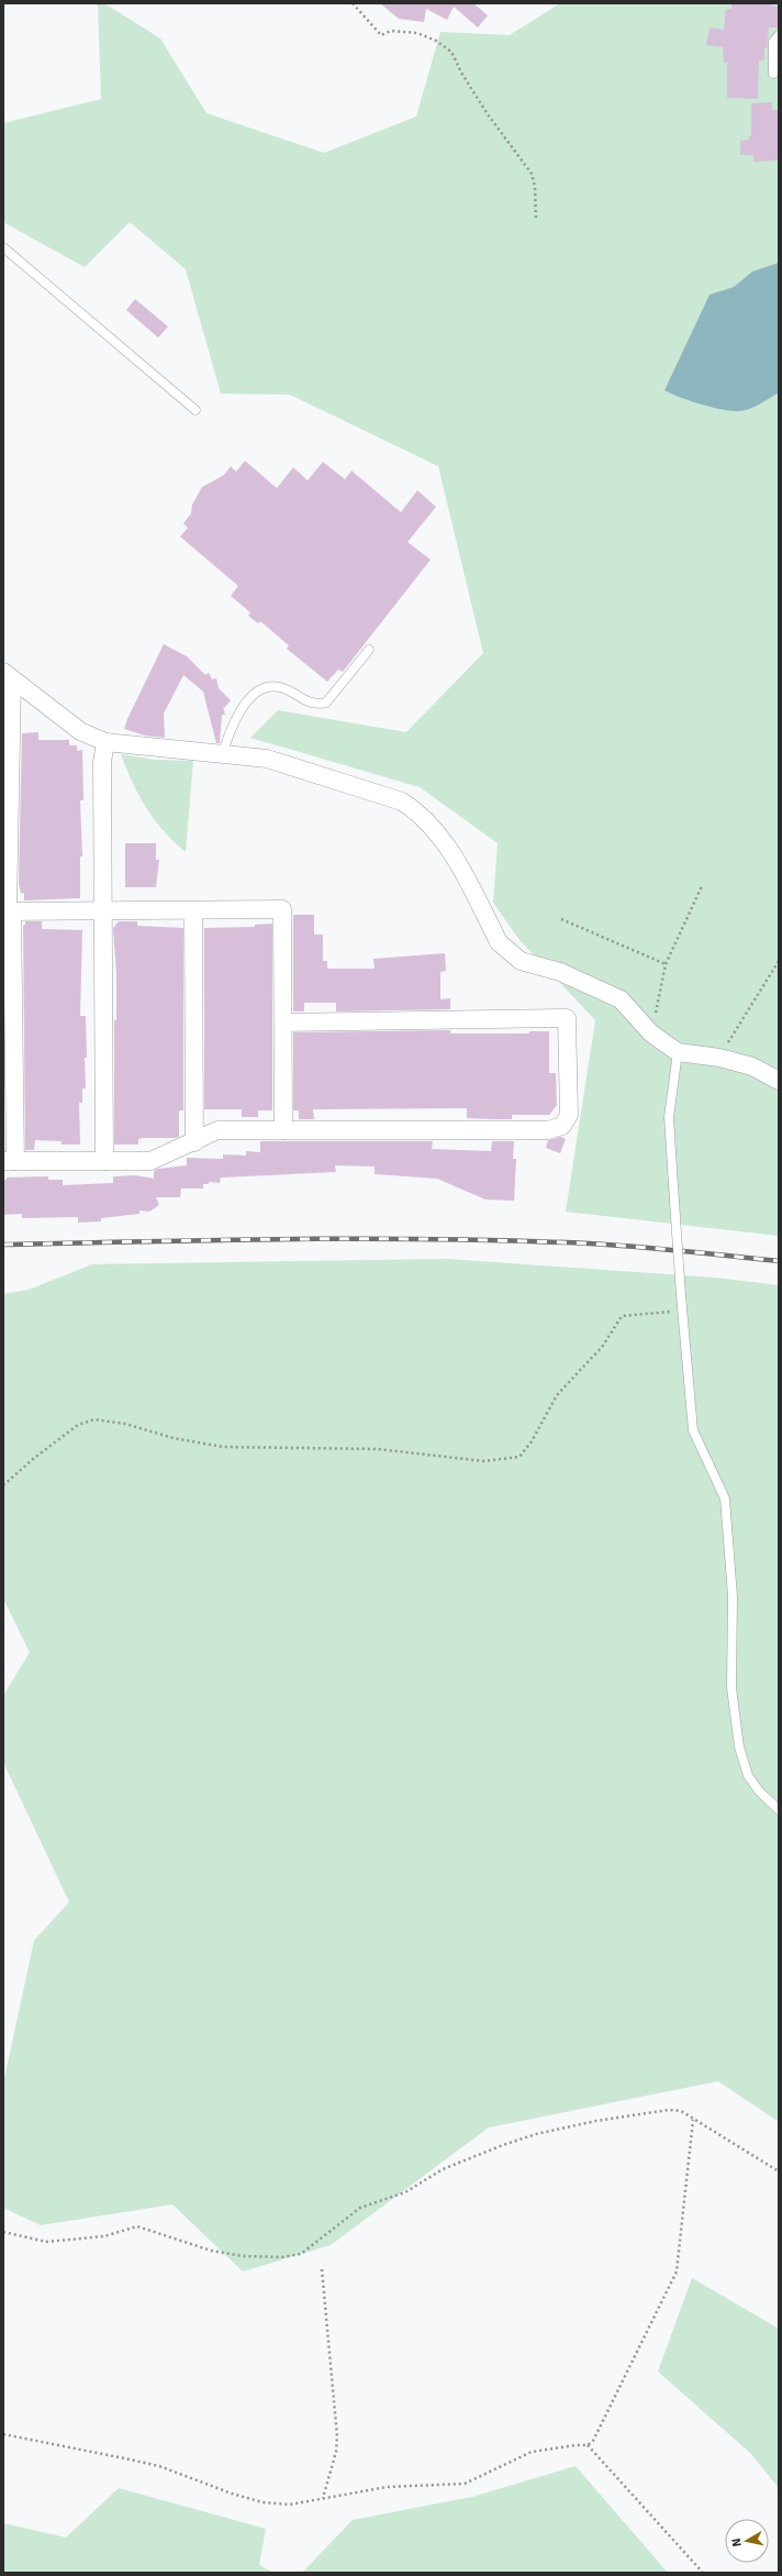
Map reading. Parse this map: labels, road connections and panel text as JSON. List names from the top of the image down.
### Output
{
  "north": "left"
}
